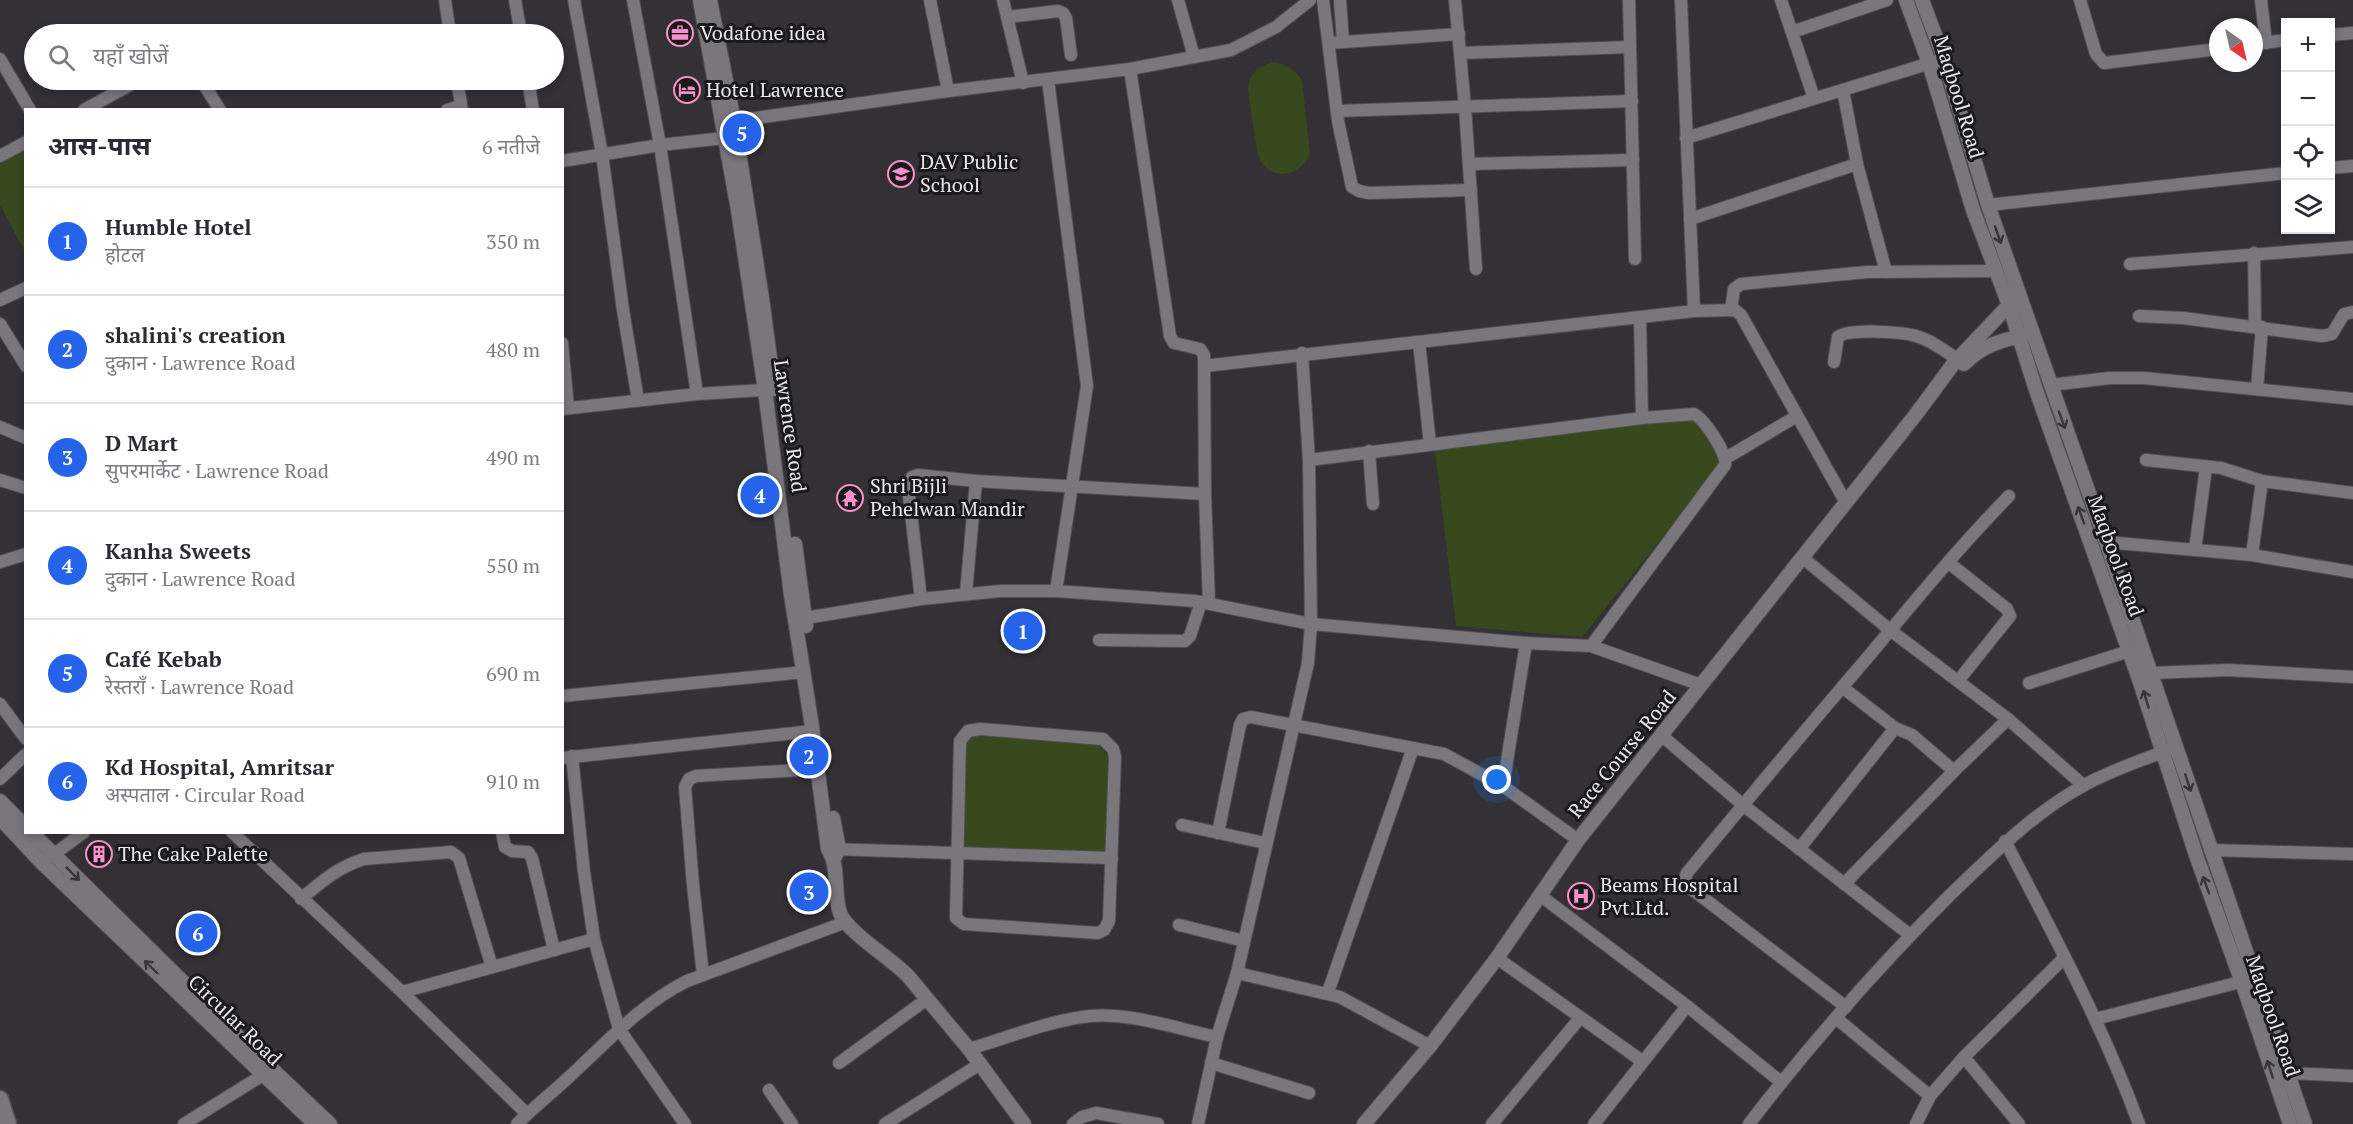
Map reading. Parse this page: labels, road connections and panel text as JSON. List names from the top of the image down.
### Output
{
  "streets": {
    "street": [
      "Maqbool Road",
      "Lawrence Road",
      "Race Course Road",
      "Circular Road"
    ]
  },
  "crossings": [
    ["Maqbool Road", "Race Course Road"]
  ],
  "places": {
    "office": ["Vodafone idea"],
    "hotel": ["Hotel Lawrence"],
    "school or university": ["DAV Public School"],
    "temple": ["Shri Bijli Pehelwan Mandir"],
    "building": ["The Cake Palette"],
    "hospital": ["Beams Hospital Pvt.Ltd."]
  },
  "north": "bottom right",
  "page": {
    "map_buttons": ["+", "−"],
    "search": "यहाँ खोजें",
    "heading": ["आस-पास", "6 नतीजे"],
    "pins": [
      "5",
      "4",
      "1",
      "2",
      "3",
      "6"
    ],
    "list": [
      {
        "mark": "1",
        "name": "Humble Hotel",
        "note": "होटल",
        "value": "350 m"
      },
      {
        "mark": "2",
        "name": "shalini's creation",
        "note": "दुकान · Lawrence Road",
        "value": "480 m"
      },
      {
        "mark": "3",
        "name": "D Mart",
        "note": "सुपरमार्केट · Lawrence Road",
        "value": "490 m"
      },
      {
        "mark": "4",
        "name": "Kanha Sweets",
        "note": "दुकान · Lawrence Road",
        "value": "550 m"
      },
      {
        "mark": "5",
        "name": "Café Kebab",
        "note": "रेस्तराँ · Lawrence Road",
        "value": "690 m"
      },
      {
        "mark": "6",
        "name": "Kd Hospital, Amritsar",
        "note": "अस्पताल · Circular Road",
        "value": "910 m"
      }
    ]
  }
}
